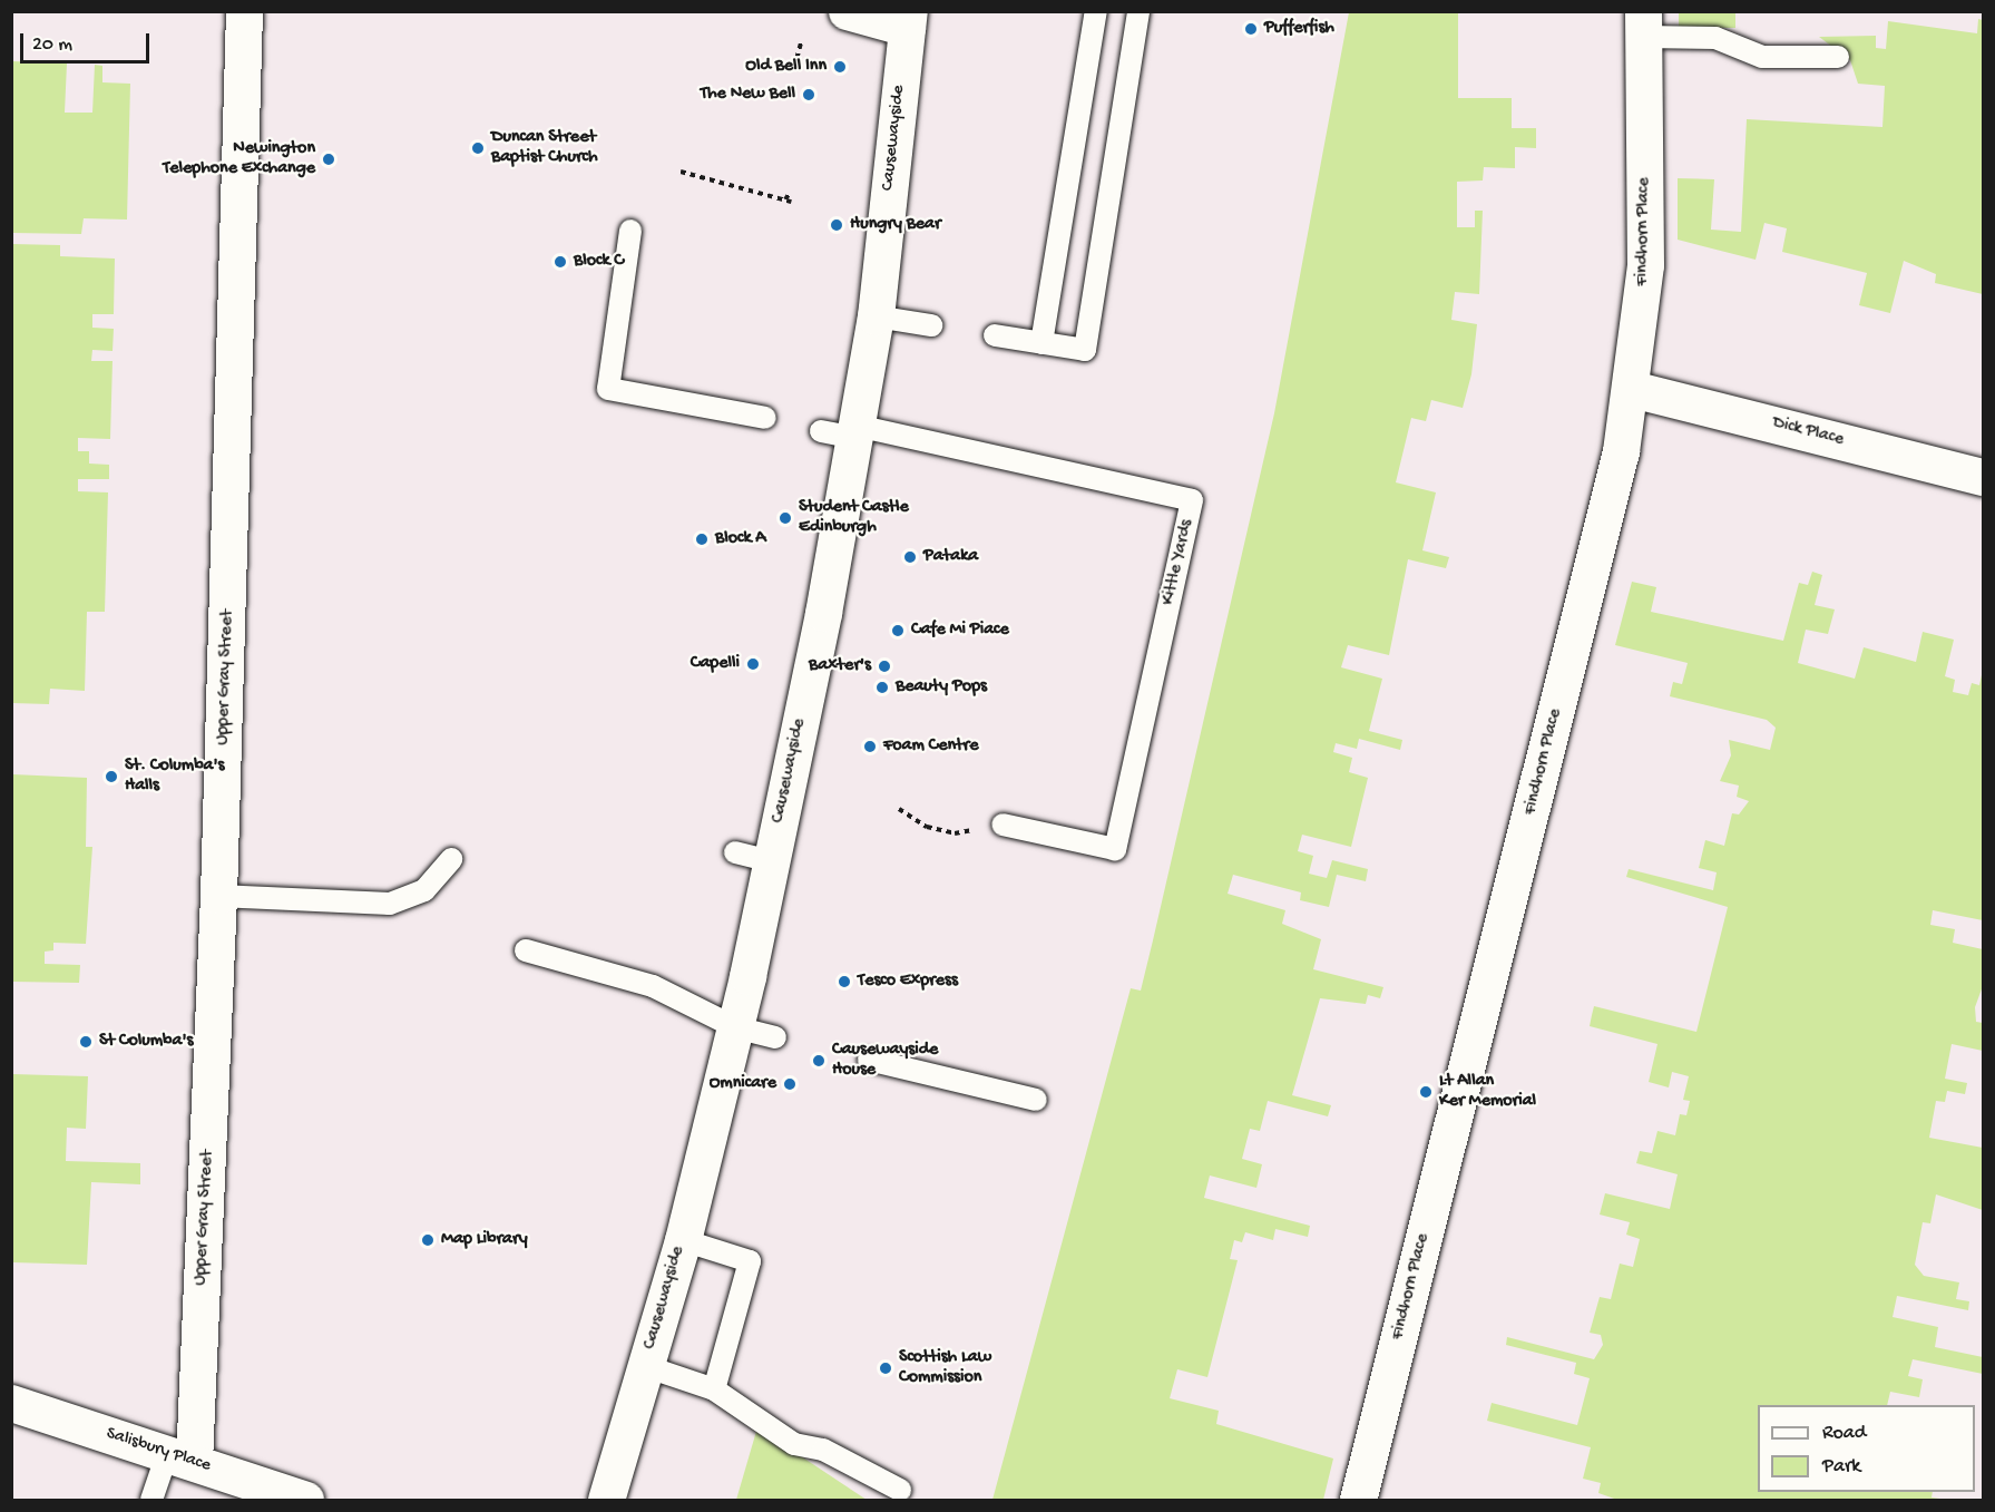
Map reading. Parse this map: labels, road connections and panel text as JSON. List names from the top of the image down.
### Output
{
  "streets": {
    "street": [
      "Causewayside",
      "Findhorn Place",
      "Dick Place",
      "Upper Gray Street",
      "Salisbury Place"
    ],
    "lane": ["Kittle Yards"]
  },
  "crossings": [
    ["Causewayside", "Kittle Yards"],
    ["Findhorn Place", "Dick Place"],
    ["Upper Gray Street", "Salisbury Place"]
  ],
  "places": [
    "Pufferfish",
    "Old Bell Inn",
    "The New Bell",
    "Duncan Street Baptist Church",
    "Newington Telephone Exchange",
    "Hungry Bear",
    "Block C",
    "Student Castle Edinburgh",
    "Block A",
    "Pataka",
    "Cafe Mi Piace",
    "Capelli",
    "Baxter's",
    "Beauty Pops",
    "Foam Centre",
    "St. Columba's Halls",
    "Tesco Express",
    "St Columba's",
    "Causewayside House",
    "Omnicare",
    "Lt Allan Ker Memorial",
    "Map Library",
    "Scottish Law Commission"
  ],
  "legend": ["Road", "Park"],
  "scale_bar": "20 m"
}
